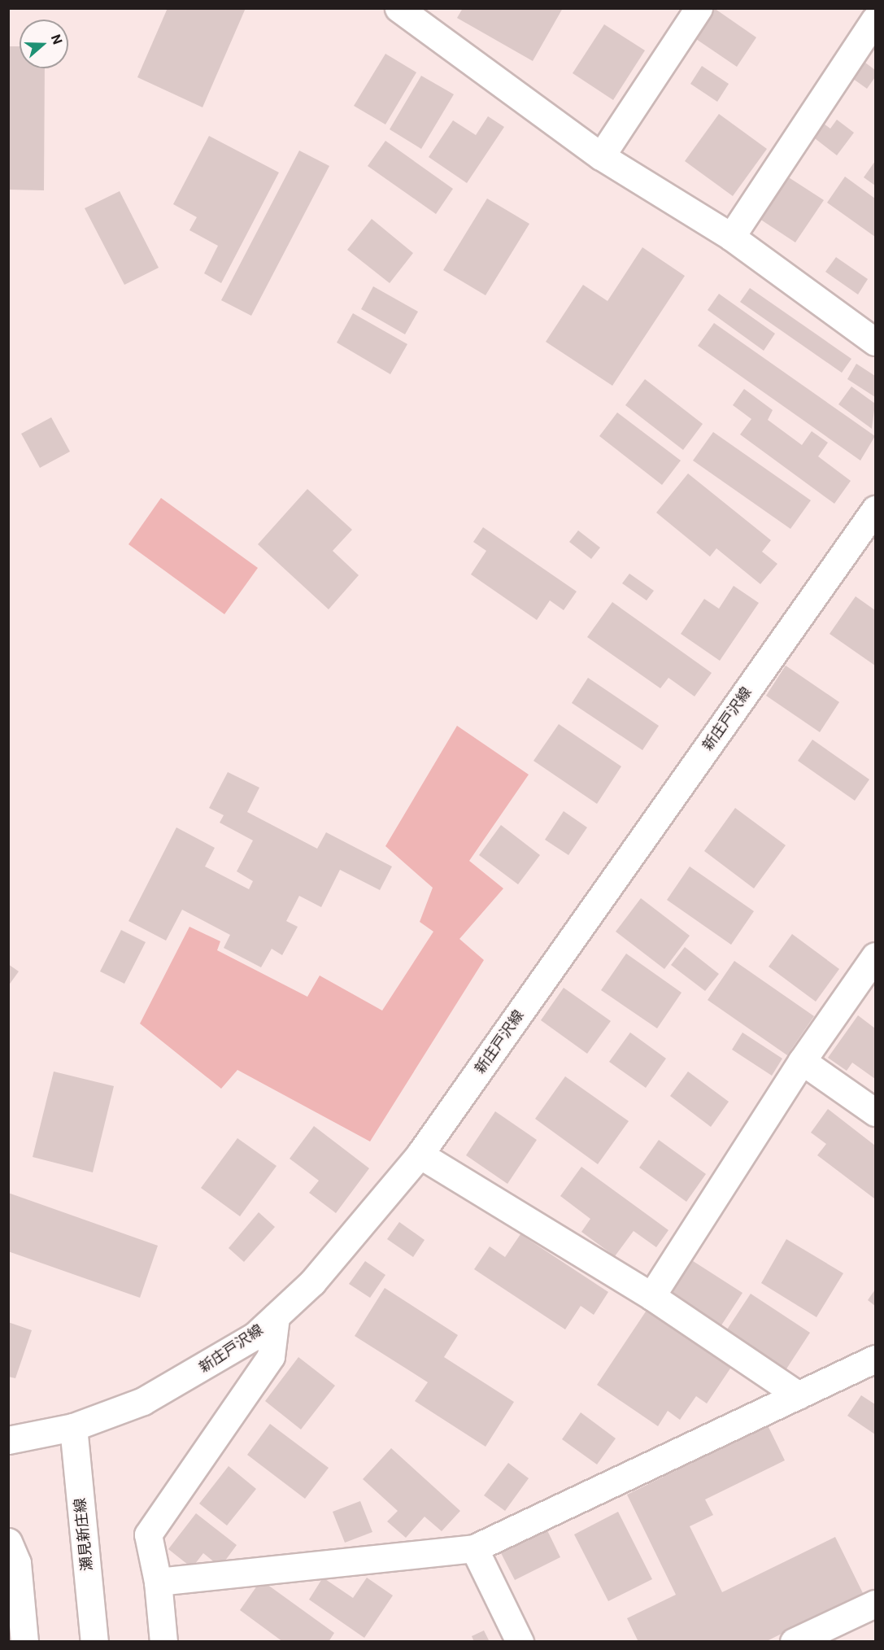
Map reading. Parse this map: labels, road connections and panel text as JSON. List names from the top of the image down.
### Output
{
  "streets": {
    "street": ["新庄戸沢線", "瀬見新庄線"]
  },
  "crossings": [
    ["新庄戸沢線", "瀬見新庄線"]
  ],
  "north": "right"
}
